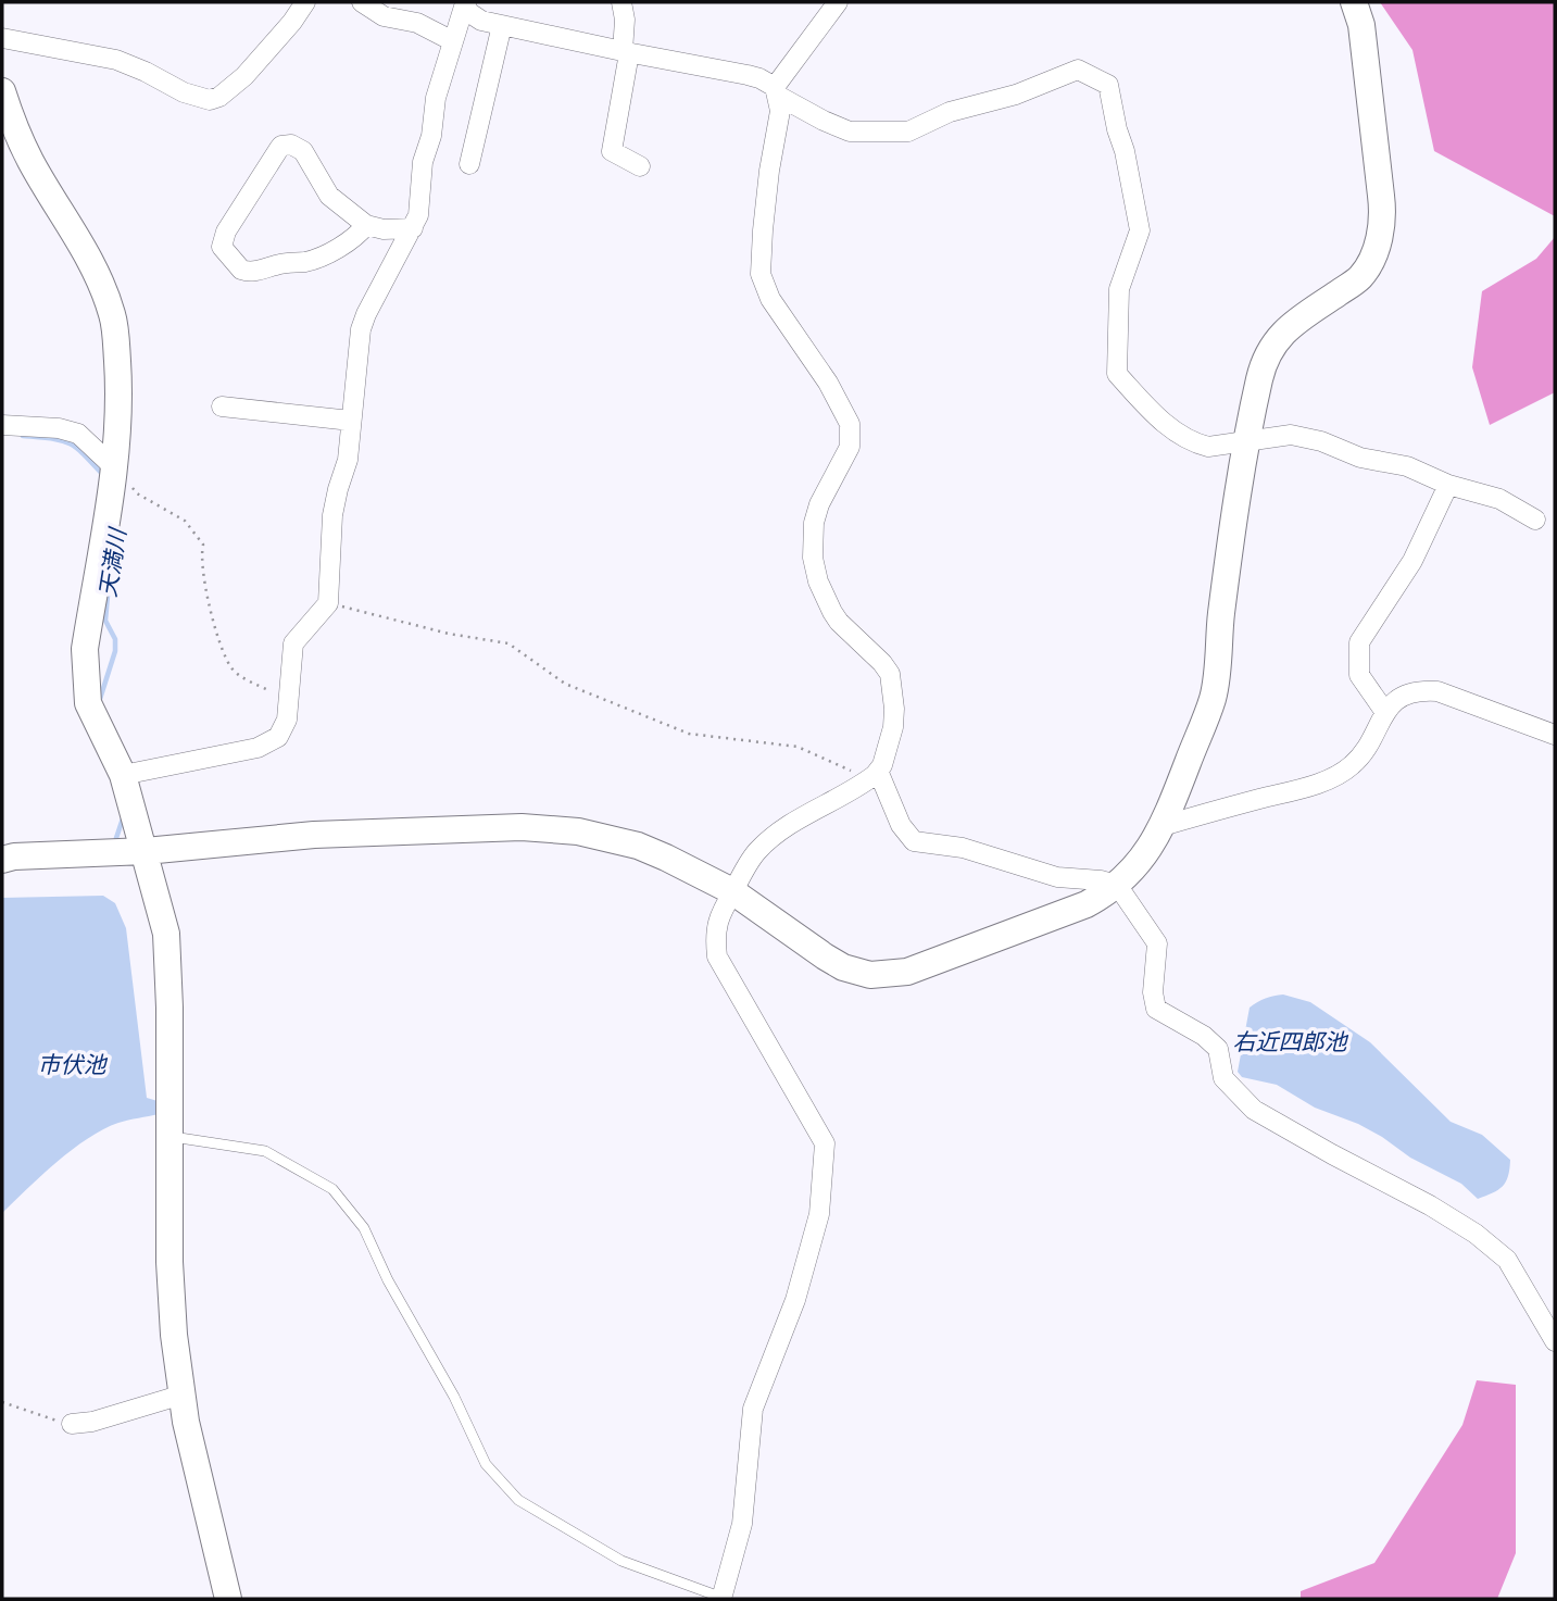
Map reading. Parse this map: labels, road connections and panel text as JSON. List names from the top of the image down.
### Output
{
  "water": ["天満川", "右近四郎池", "市伏池"]
}
